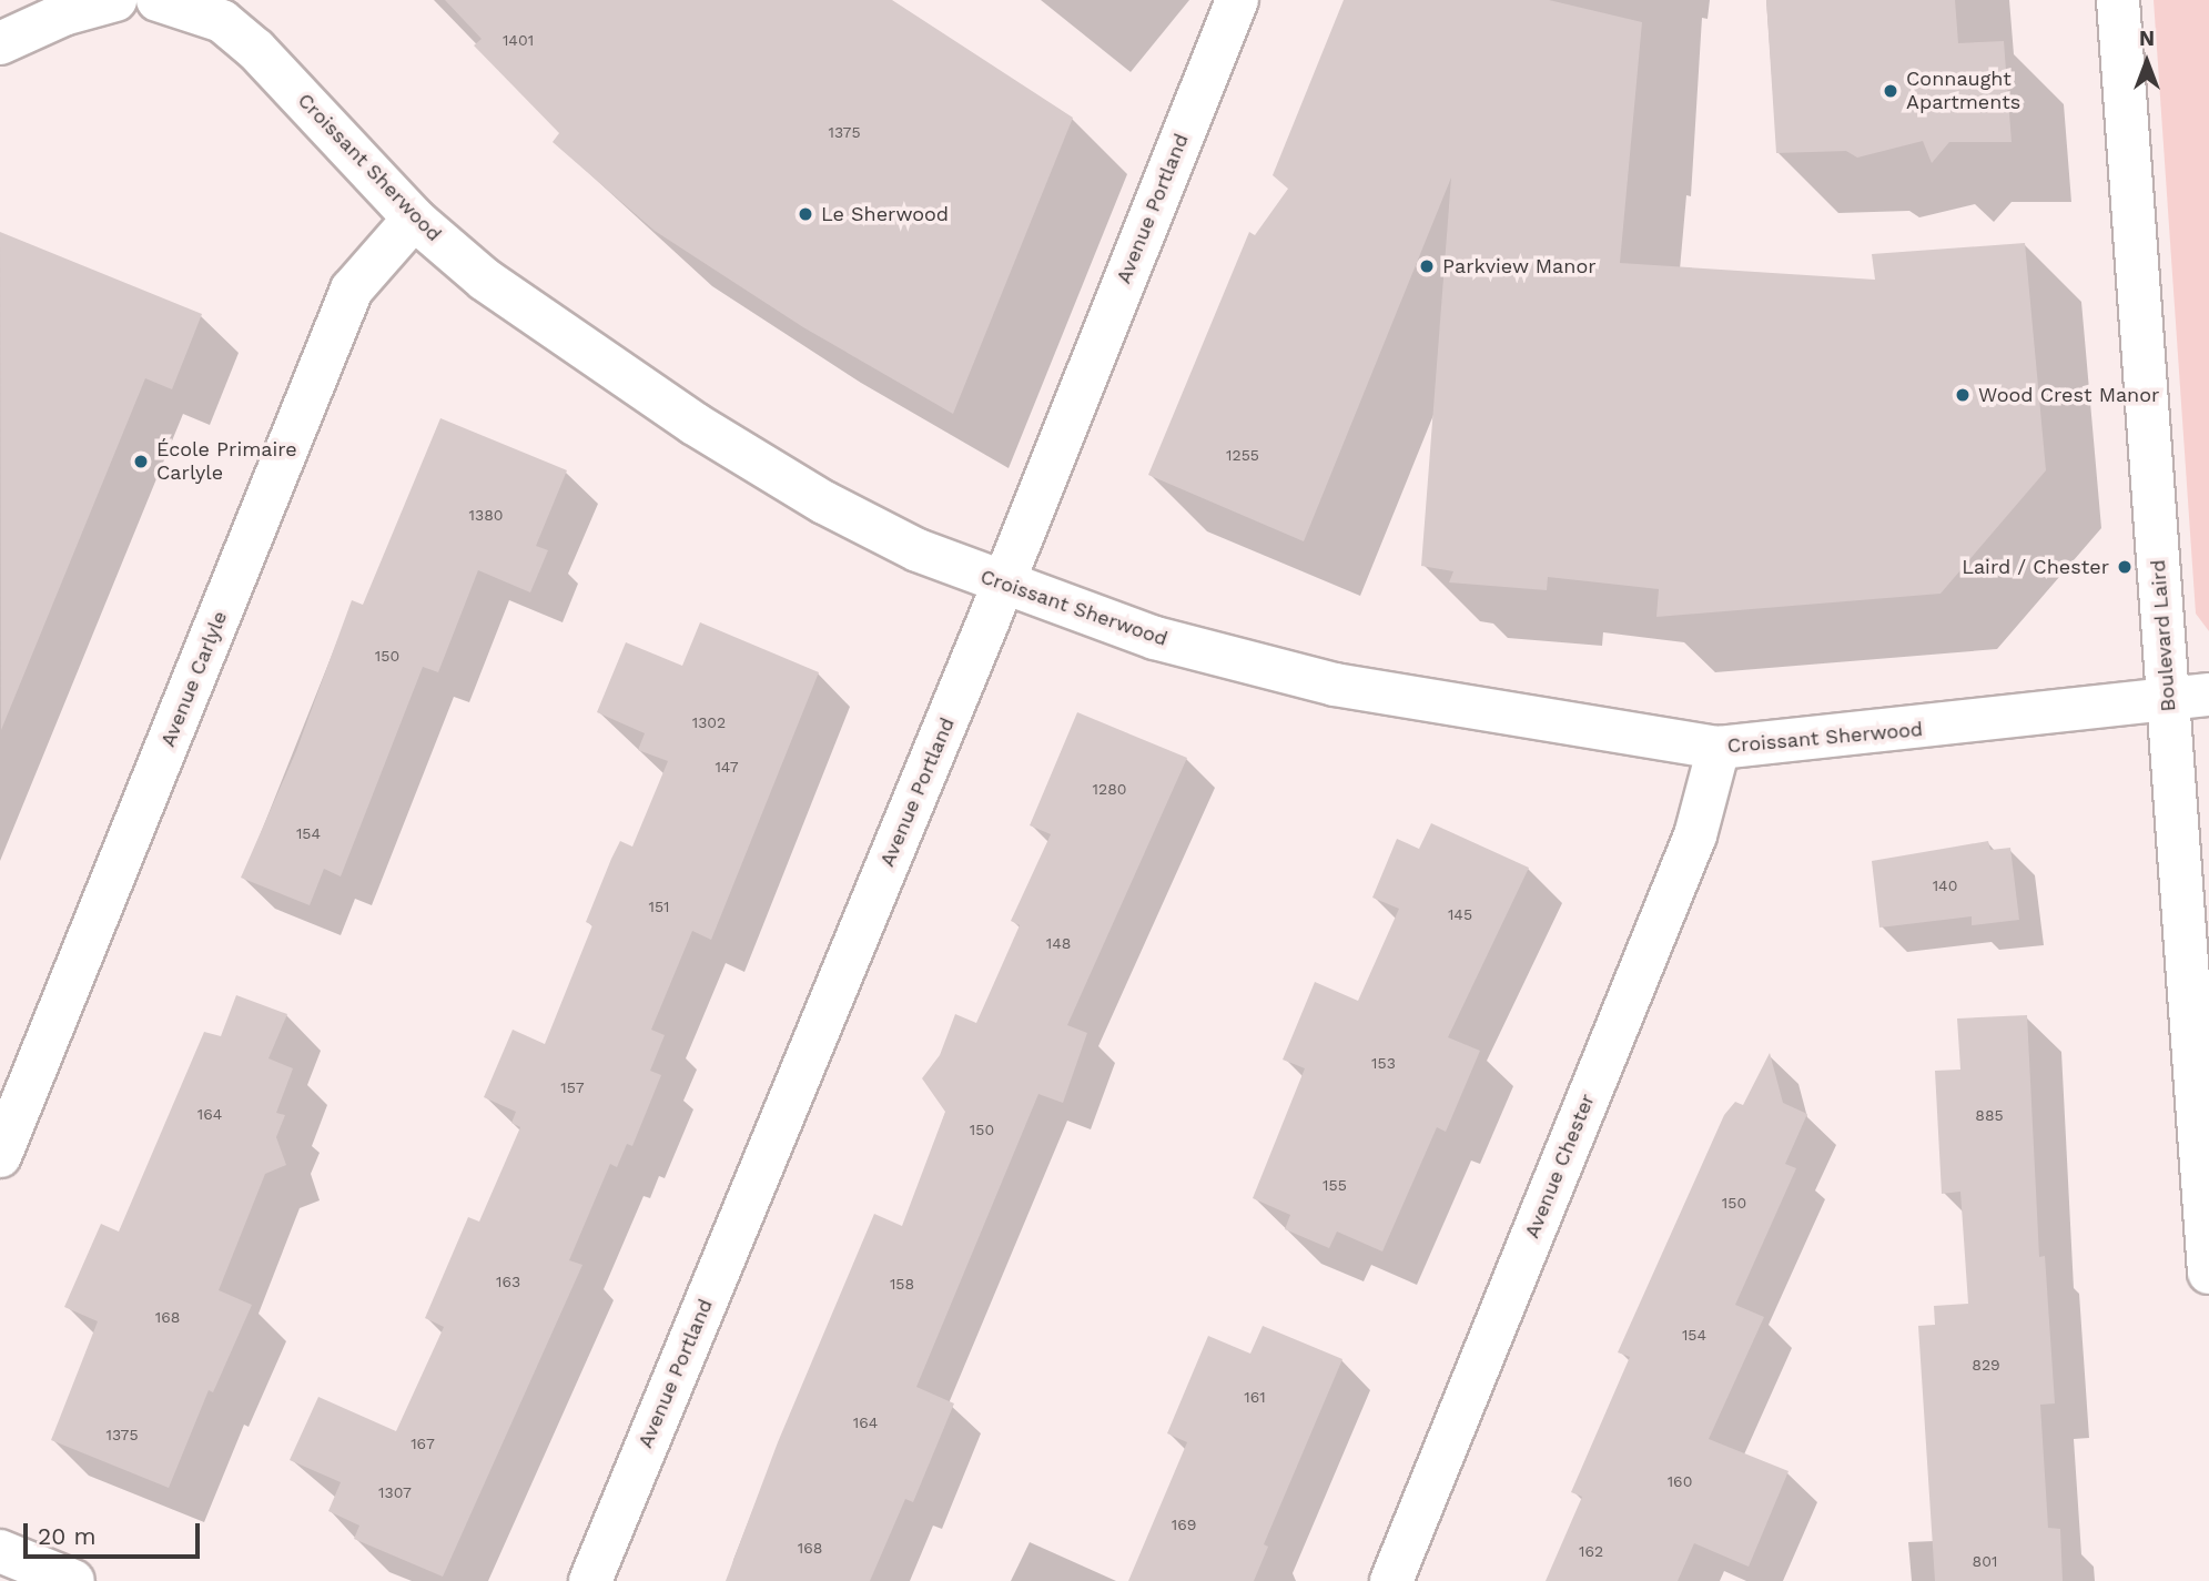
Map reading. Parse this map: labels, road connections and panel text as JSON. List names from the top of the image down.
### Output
{
  "streets": {
    "street": [
      "Croissant Sherwood",
      "Avenue Portland",
      "Boulevard Laird",
      "Avenue Carlyle",
      "Avenue Chester"
    ]
  },
  "crossings": [
    ["Croissant Sherwood", "Avenue Portland"],
    ["Croissant Sherwood", "Boulevard Laird"],
    ["Croissant Sherwood", "Avenue Carlyle"],
    ["Croissant Sherwood", "Avenue Chester"]
  ],
  "places": [
    "Connaught Apartments",
    "Le Sherwood",
    "Parkview Manor",
    "Wood Crest Manor",
    "École Primaire Carlyle",
    "Laird / Chester"
  ],
  "house_numbers": [
    "1401",
    "1375",
    "1255",
    "1380",
    "150",
    "1302",
    "147",
    "1280",
    "154",
    "140",
    "151",
    "145",
    "148",
    "153",
    "157",
    "164",
    "885",
    "150",
    "155",
    "150",
    "163",
    "158",
    "168",
    "154",
    "829",
    "161",
    "164",
    "1375",
    "167",
    "160",
    "1307",
    "169",
    "168",
    "162",
    "801"
  ],
  "scale_bar": "20 m",
  "north": "top"
}
